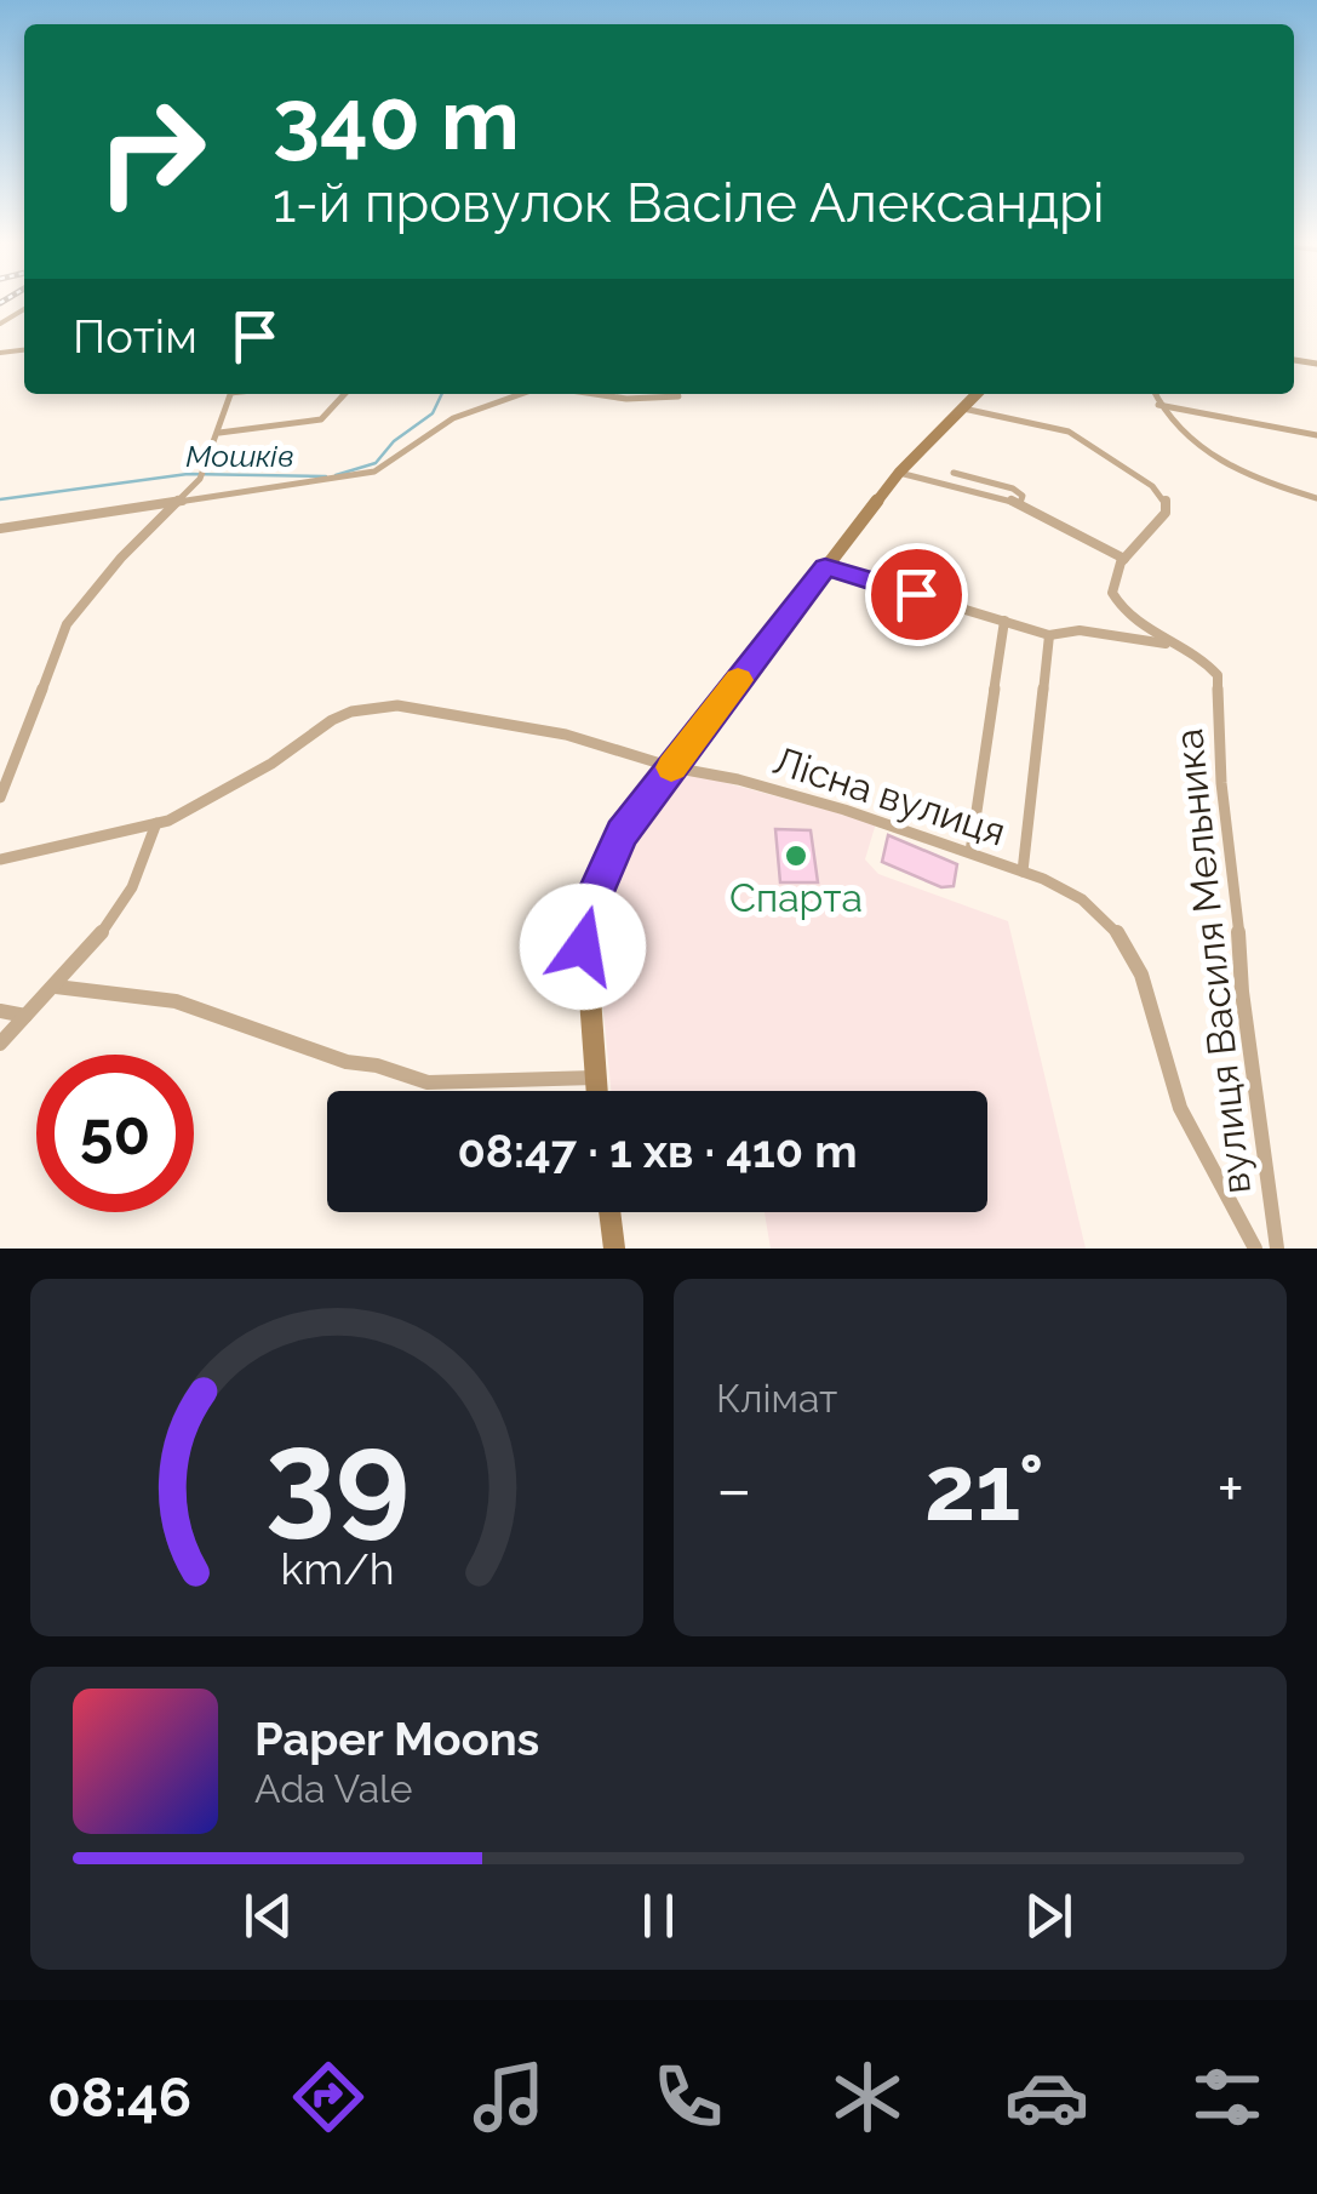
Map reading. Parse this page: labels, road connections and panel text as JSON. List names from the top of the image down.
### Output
{
  "streets": {
    "street": ["Лісна вулиця", "вулиця Василя Мельника"]
  },
  "crossings": [
    ["Лісна вулиця", "вулиця Василя Мельника"]
  ],
  "water": ["Мошків"],
  "places": ["Спарта"],
  "page": {
    "turn": ["340 m", "1-й провулок Васіле Александрі"],
    "then": "Потім",
    "limit": "50",
    "trip": "08:47 · 1 хв · 410 m",
    "tile": "Клімат",
    "heat": ["−", "21°", "+"],
    "song": ["Paper Moons", "Ada Vale"],
    "tabs": "08:46",
    "gauge": ["39", "km/h"]
  }
}
